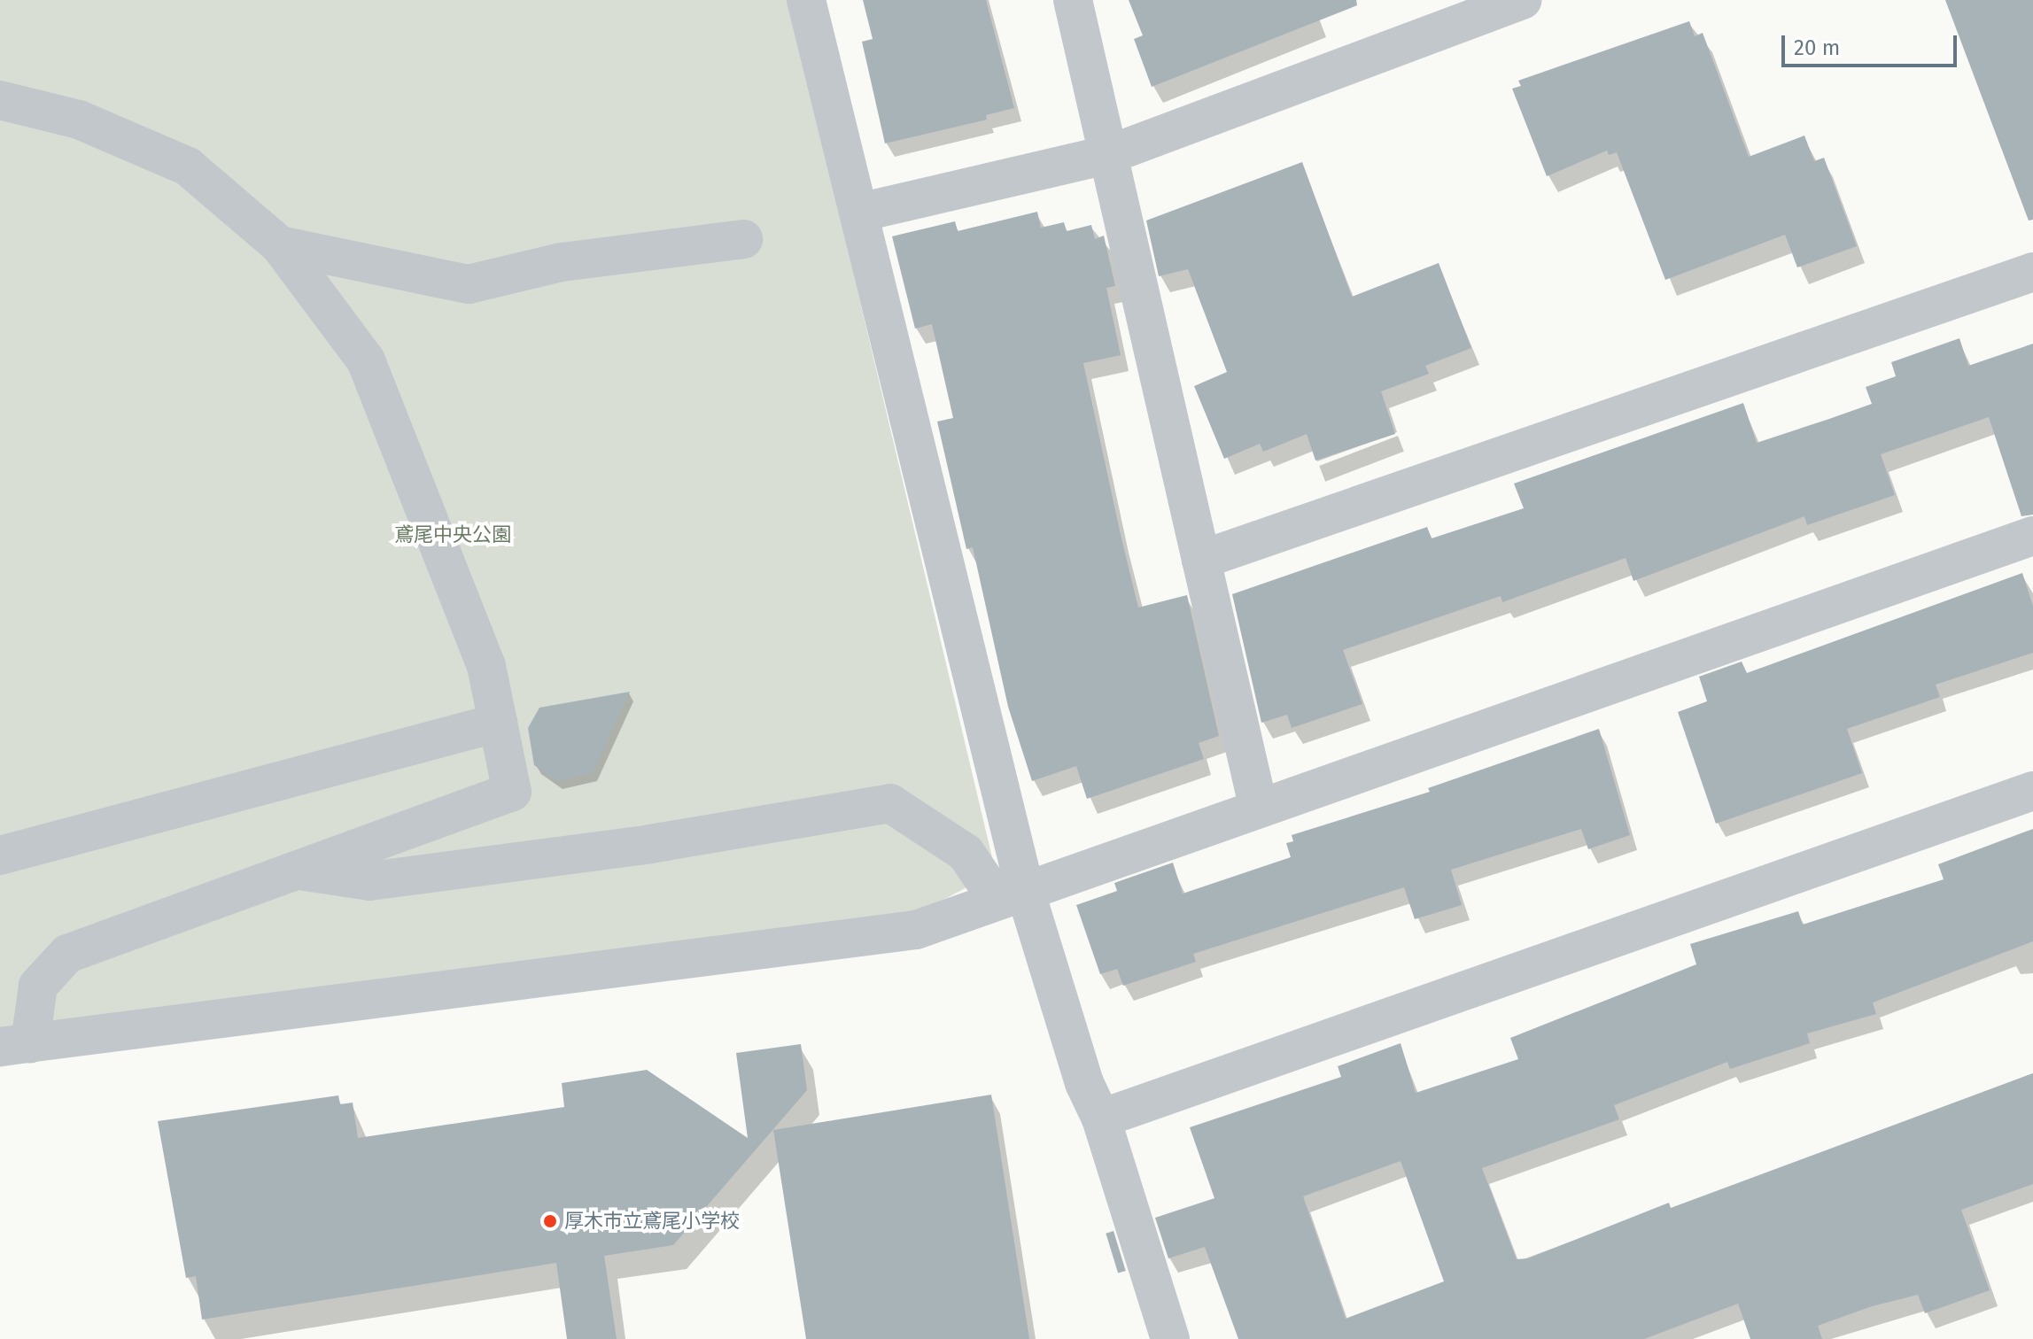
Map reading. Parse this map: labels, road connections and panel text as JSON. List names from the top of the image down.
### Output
{
  "parks": ["鳶尾中央公園"],
  "places": ["厚木市立鳶尾小学校"],
  "scale_bar": "20 m"
}
